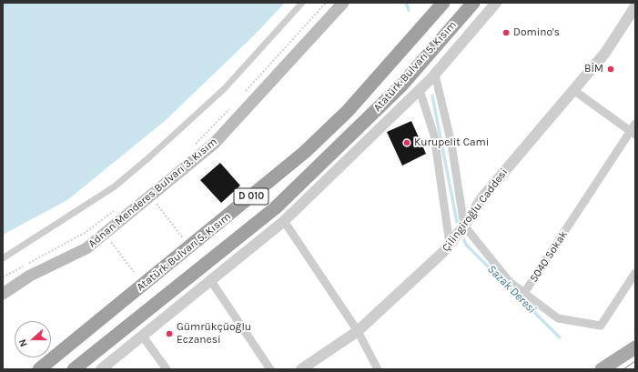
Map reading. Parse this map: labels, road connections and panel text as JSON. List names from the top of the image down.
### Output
{
  "streets": {
    "highway": ["Atatürk Bulvarı 5. Kısım", "D 010"],
    "main road": ["Adnan Menderes Bulvarı 3. Kısım"],
    "street": ["Çilingiroğlu Caddesi", "5040 Sokak"]
  },
  "crossings": [
    ["Çilingiroğlu Caddesi", "5040 Sokak"]
  ],
  "water": ["Sazak Deresi"],
  "places": [
    "Domino's",
    "BİM",
    "Kurupelit Cami",
    "Gümrükçüoğlu Eczanesi"
  ],
  "north": "left"
}
